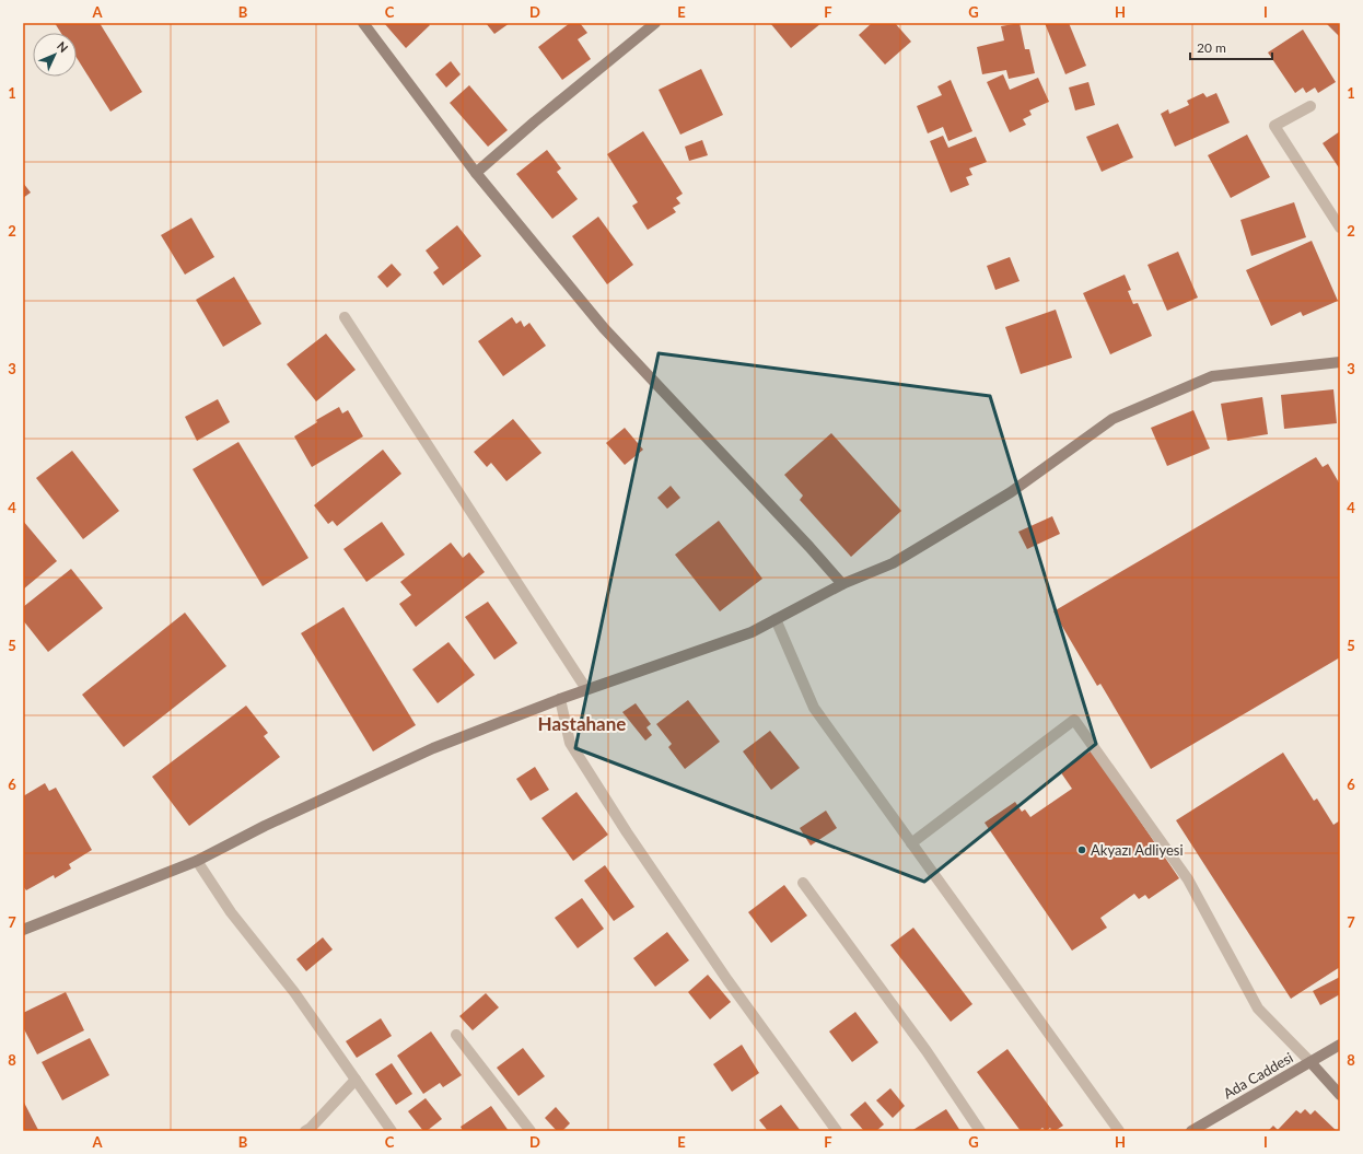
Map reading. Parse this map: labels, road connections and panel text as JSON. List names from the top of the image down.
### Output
{
  "streets": {
    "street": ["Ada Caddesi"]
  },
  "districts": ["Hastahane"],
  "places": ["Akyazı Adliyesi"],
  "scale_bar": "20 m",
  "north": "top right",
  "grid": {
    "columns": [
      "A",
      "B",
      "C",
      "D",
      "E",
      "F",
      "G",
      "H",
      "I"
    ],
    "rows": [
      "1",
      "2",
      "3",
      "4",
      "5",
      "6",
      "7",
      "8"
    ]
  }
}
